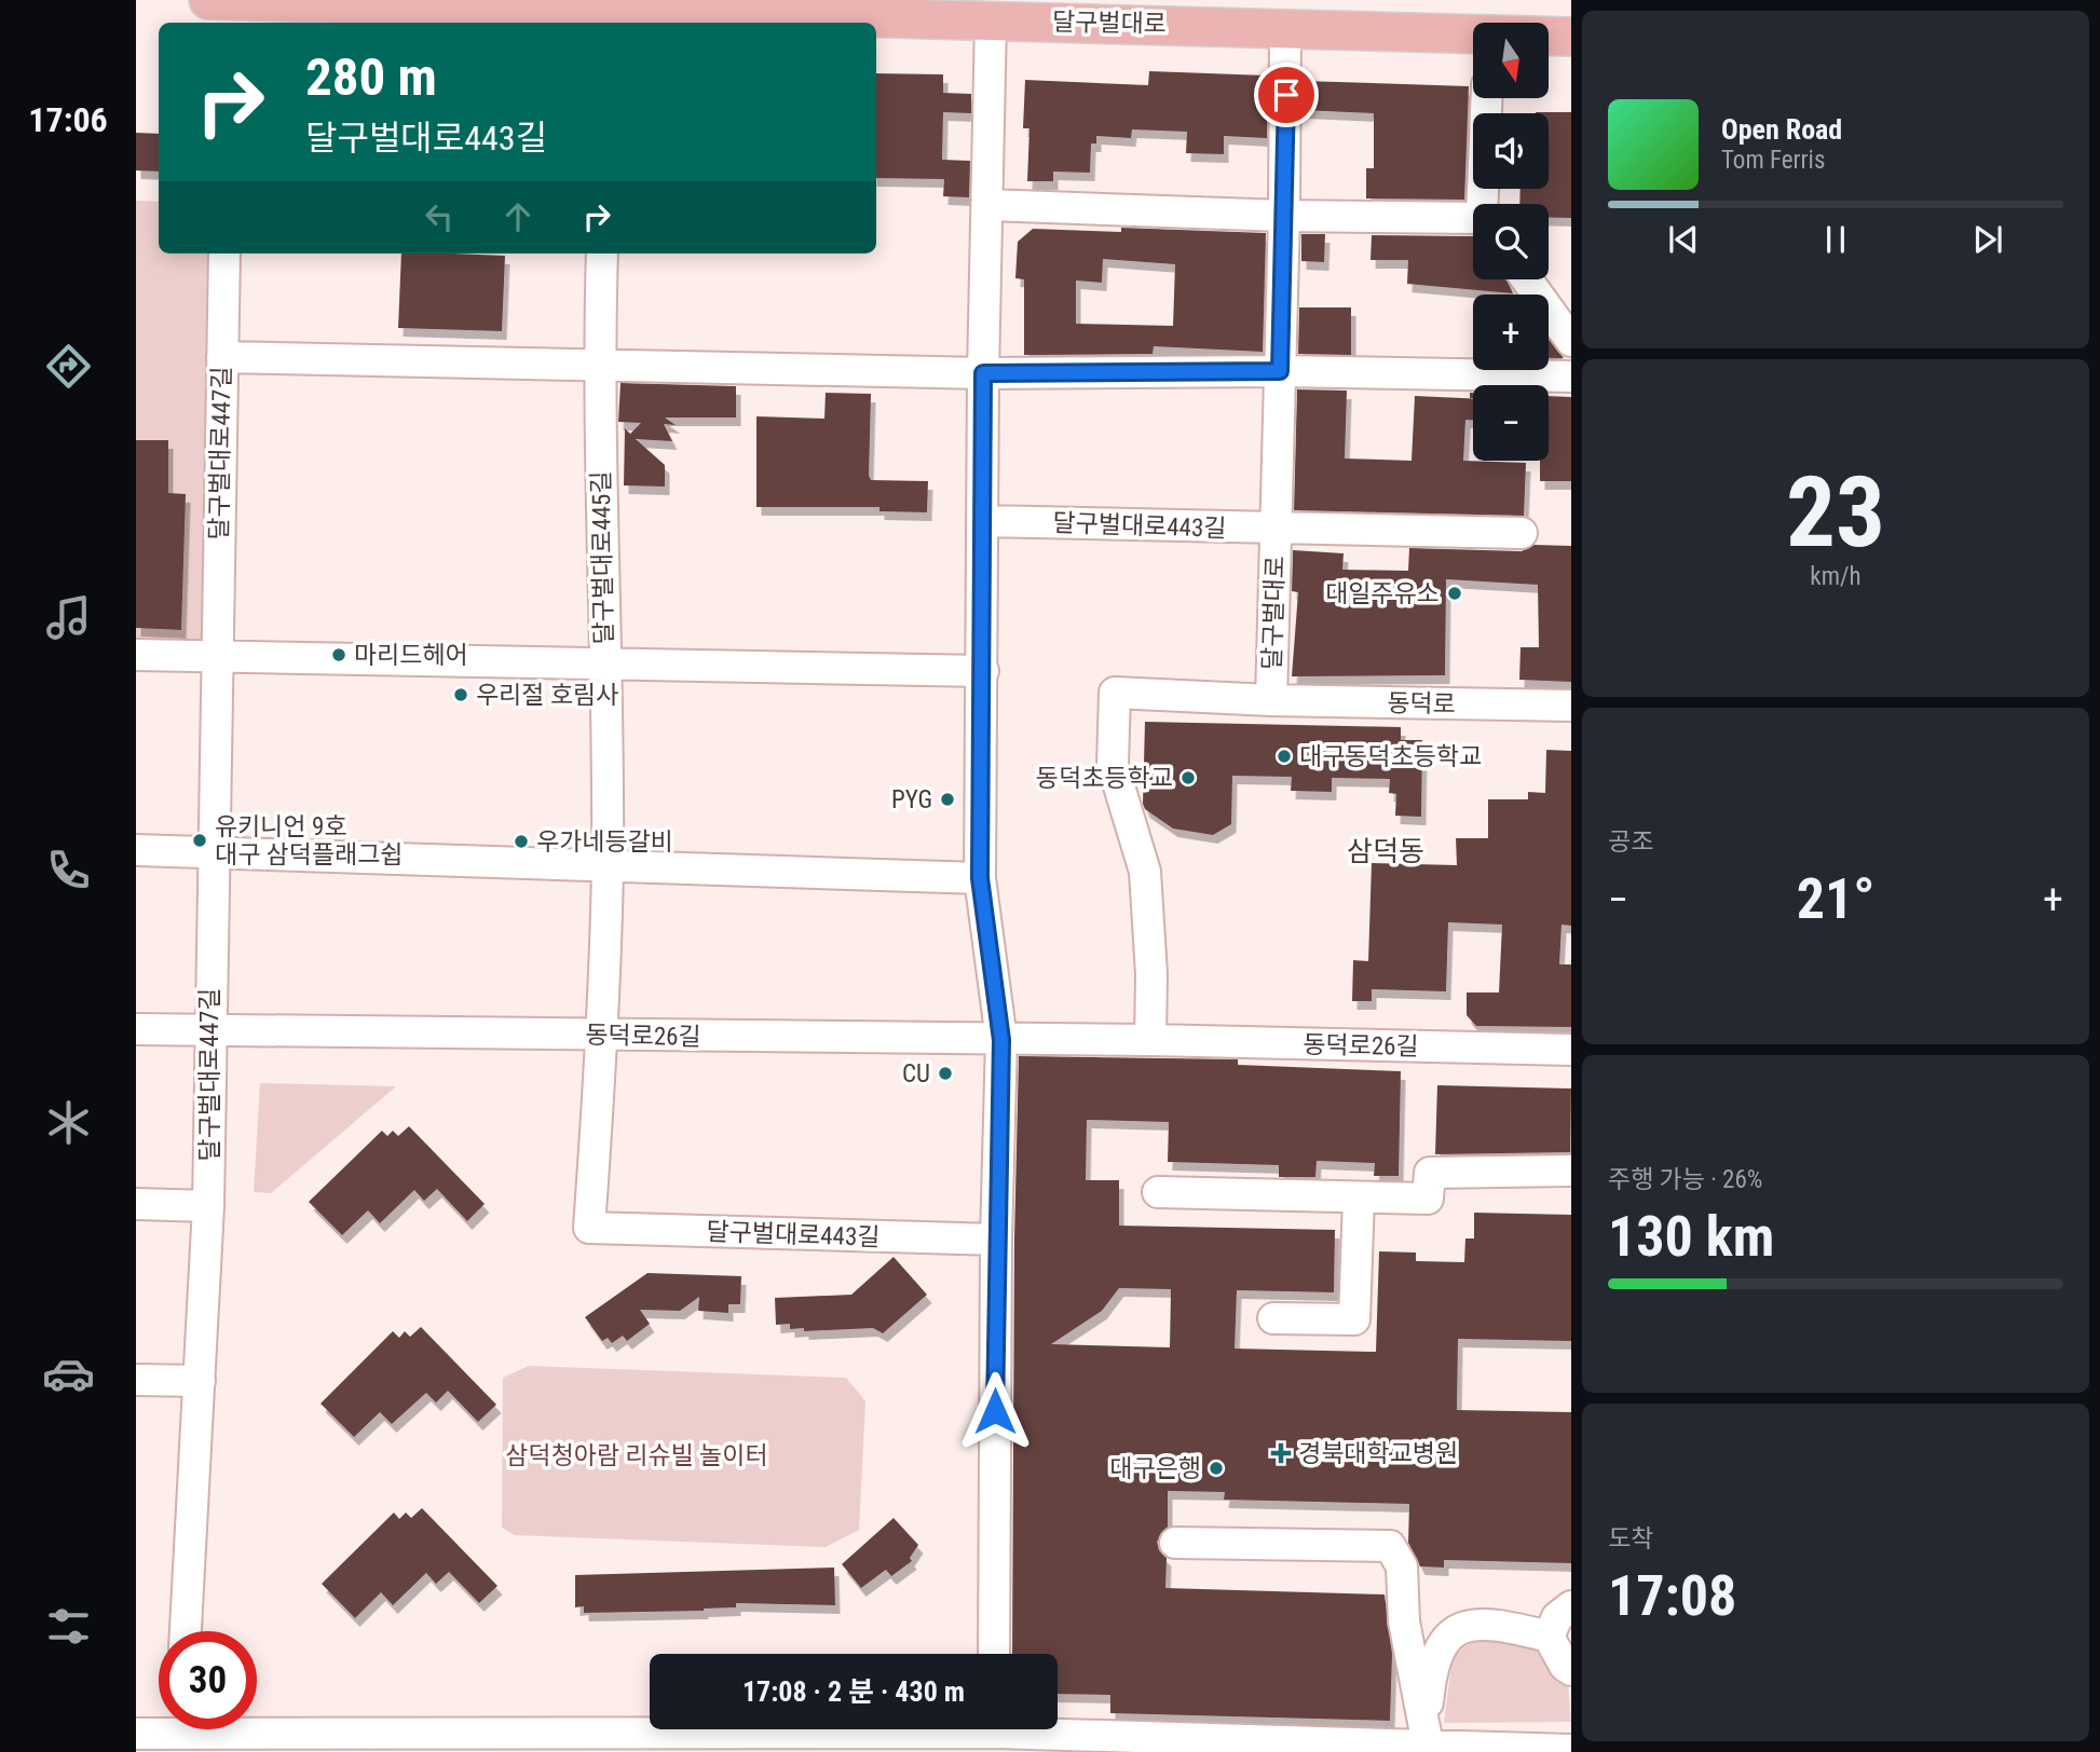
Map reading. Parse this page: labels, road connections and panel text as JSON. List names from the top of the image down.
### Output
{
  "streets": {
    "main road": ["달구벌대로"],
    "street": [
      "달구벌대로447길",
      "달구벌대로443길",
      "달구벌대로445길",
      "동덕로",
      "동덕로26길"
    ]
  },
  "crossings": [
    ["달구벌대로", "달구벌대로443길"],
    ["달구벌대로", "동덕로"],
    ["달구벌대로447길", "동덕로26길"],
    ["달구벌대로443길", "달구벌대로445길"],
    ["달구벌대로445길", "동덕로26길"],
    ["동덕로", "동덕로26길"]
  ],
  "districts": ["삼덕동"],
  "parks": ["삼덕청아람 리슈빌 놀이터"],
  "places": {
    "other": [
      "대일주유소",
      "마리드헤어",
      "우리절 호림사",
      "대구동덕초등학교",
      "동덕초등학교",
      "PYG",
      "유키니언 9호 대구 삼덕플래그쉽",
      "우가네등갈비",
      "CU",
      "대구은행"
    ],
    "health": ["경북대학교병원"]
  },
  "north": "bottom",
  "page": {
    "tabs": "17:06",
    "map_buttons": ["+", "−"],
    "turn": ["280 m", "달구벌대로443길"],
    "song": ["Open Road", "Tom Ferris"],
    "tile": [
      ["23", "km/h"],
      "공조",
      ["주행 가능 · 26%", "130 km"],
      ["도착", "17:08"]
    ],
    "heat": ["−", "21°", "+"],
    "limit": "30",
    "trip": "17:08 · 2 분 · 430 m"
  }
}
